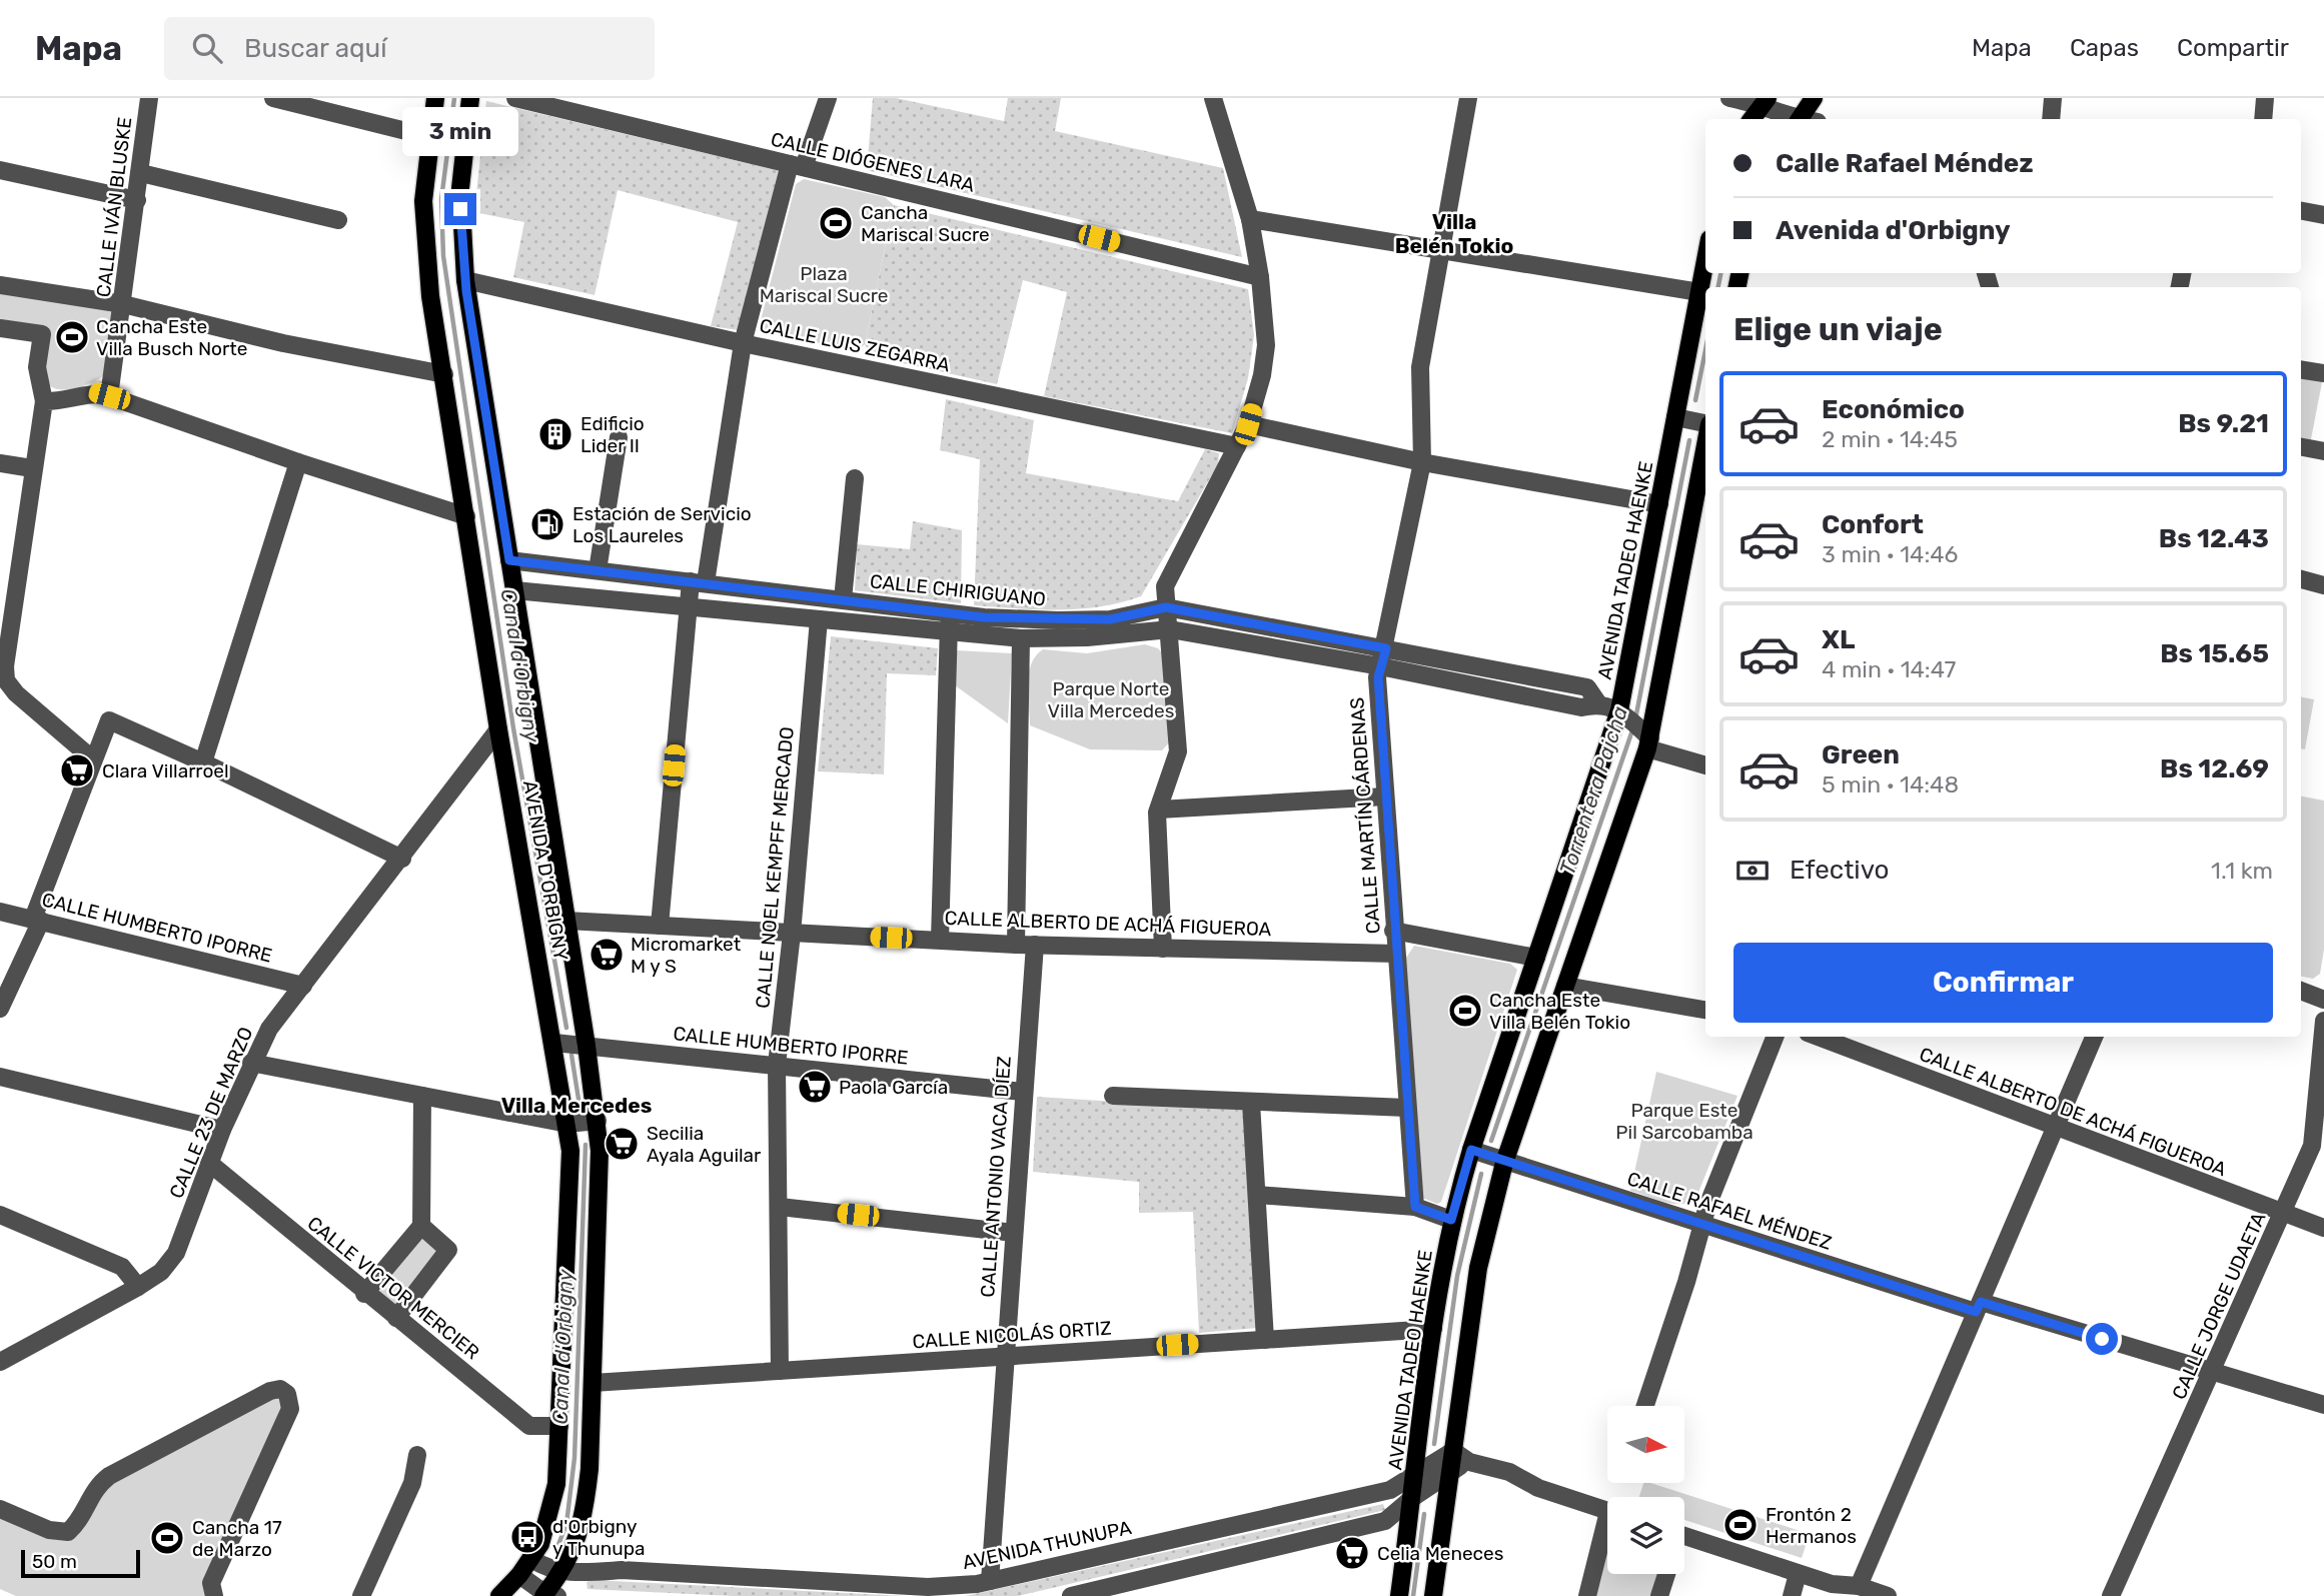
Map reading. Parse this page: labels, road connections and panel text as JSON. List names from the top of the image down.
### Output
{
  "streets": {
    "main road": ["AVENIDA TADEO HAENKE", "AVENIDA D'ORBIGNY"],
    "street": [
      "CALLE DIÓGENES LARA",
      "CALLE IVÁN BLUSKE",
      "CALLE LUIS ZEGARRA",
      "CALLE CHIRIGUANO",
      "CALLE MARTÍN CÁRDENAS",
      "CALLE NOEL KEMPFF MERCADO",
      "CALLE ALBERTO DE ACHÁ FIGUEROA",
      "CALLE HUMBERTO IPORRE",
      "CALLE 23 DE MARZO",
      "CALLE ANTONIO VACA DÍEZ",
      "CALLE RAFAEL MÉNDEZ",
      "CALLE VICTOR MERCIER",
      "CALLE JORGE UDAETA",
      "CALLE NICOLÁS ORTIZ",
      "AVENIDA THUNUPA"
    ]
  },
  "crossings": [
    ["CALLE LUIS ZEGARRA", "AVENIDA D'ORBIGNY"],
    ["AVENIDA TADEO HAENKE", "CALLE CHIRIGUANO"],
    ["AVENIDA TADEO HAENKE", "CALLE RAFAEL MÉNDEZ"],
    ["AVENIDA TADEO HAENKE", "CALLE NICOLÁS ORTIZ"],
    ["AVENIDA TADEO HAENKE", "AVENIDA THUNUPA"],
    ["CALLE CHIRIGUANO", "CALLE MARTÍN CÁRDENAS"],
    ["CALLE CHIRIGUANO", "CALLE NOEL KEMPFF MERCADO"],
    ["CALLE CHIRIGUANO", "AVENIDA D'ORBIGNY"],
    ["CALLE MARTÍN CÁRDENAS", "CALLE ALBERTO DE ACHÁ FIGUEROA"],
    ["CALLE NOEL KEMPFF MERCADO", "CALLE ALBERTO DE ACHÁ FIGUEROA"],
    ["CALLE NOEL KEMPFF MERCADO", "CALLE HUMBERTO IPORRE"],
    ["CALLE NOEL KEMPFF MERCADO", "CALLE NICOLÁS ORTIZ"],
    ["AVENIDA D'ORBIGNY", "CALLE ALBERTO DE ACHÁ FIGUEROA"],
    ["AVENIDA D'ORBIGNY", "CALLE HUMBERTO IPORRE"],
    ["AVENIDA D'ORBIGNY", "CALLE 23 DE MARZO"],
    ["AVENIDA D'ORBIGNY", "CALLE VICTOR MERCIER"],
    ["AVENIDA D'ORBIGNY", "CALLE NICOLÁS ORTIZ"],
    ["AVENIDA D'ORBIGNY", "AVENIDA THUNUPA"],
    ["CALLE ALBERTO DE ACHÁ FIGUEROA", "CALLE ANTONIO VACA DÍEZ"],
    ["CALLE ALBERTO DE ACHÁ FIGUEROA", "CALLE JORGE UDAETA"],
    ["CALLE HUMBERTO IPORRE", "CALLE 23 DE MARZO"],
    ["CALLE HUMBERTO IPORRE", "CALLE ANTONIO VACA DÍEZ"],
    ["CALLE 23 DE MARZO", "CALLE VICTOR MERCIER"],
    ["CALLE ANTONIO VACA DÍEZ", "CALLE NICOLÁS ORTIZ"],
    ["CALLE ANTONIO VACA DÍEZ", "AVENIDA THUNUPA"],
    ["CALLE RAFAEL MÉNDEZ", "CALLE JORGE UDAETA"]
  ],
  "districts": ["Villa Belén Tokio", "Villa Mercedes"],
  "water": ["Canal d'Orbigny", "Torrentera Pajcha"],
  "parks": ["Plaza Mariscal Sucre", "Parque Norte Villa Mercedes", "Parque Este Pil Sarcobamba"],
  "places": {
    "sports": [
      "Cancha Mariscal Sucre",
      "Cancha Este Villa Busch Norte",
      "Cancha Este Villa Belén Tokio",
      "Frontón 2 Hermanos",
      "Cancha 17 de Marzo"
    ],
    "building": ["Edificio Lider II"],
    "fuel station": ["Estación de Servicio Los Laureles"],
    "supermarket": [
      "Clara Villarroel",
      "Micromarket M y S",
      "Paola García",
      "Secilia Ayala Aguilar",
      "Celia Meneces"
    ],
    "bus stop": ["d'Orbigny y Thunupa"]
  },
  "scale_bar": "50 m",
  "north": "right",
  "page": {
    "header": "Mapa",
    "search": "Buscar aquí",
    "nav": ["Mapa", "Capas", "Compartir"],
    "bubble": "3 min",
    "banner": ["Calle Rafael Méndez", "Avenida d'Orbigny"],
    "heading": "Elige un viaje",
    "list": [
      {
        "name": "Económico",
        "note": "2 min · 14:45",
        "value": "Bs 9.21"
      },
      {
        "name": "Confort",
        "note": "3 min · 14:46",
        "value": "Bs 12.43"
      },
      {
        "name": "XL",
        "note": "4 min · 14:47",
        "value": "Bs 15.65"
      },
      {
        "name": "Green",
        "note": "5 min · 14:48",
        "value": "Bs 12.69"
      }
    ],
    "pay": ["Efectivo", "1.1 km"],
    "buttons": "Confirmar",
    "scale": "50 m"
  }
}
